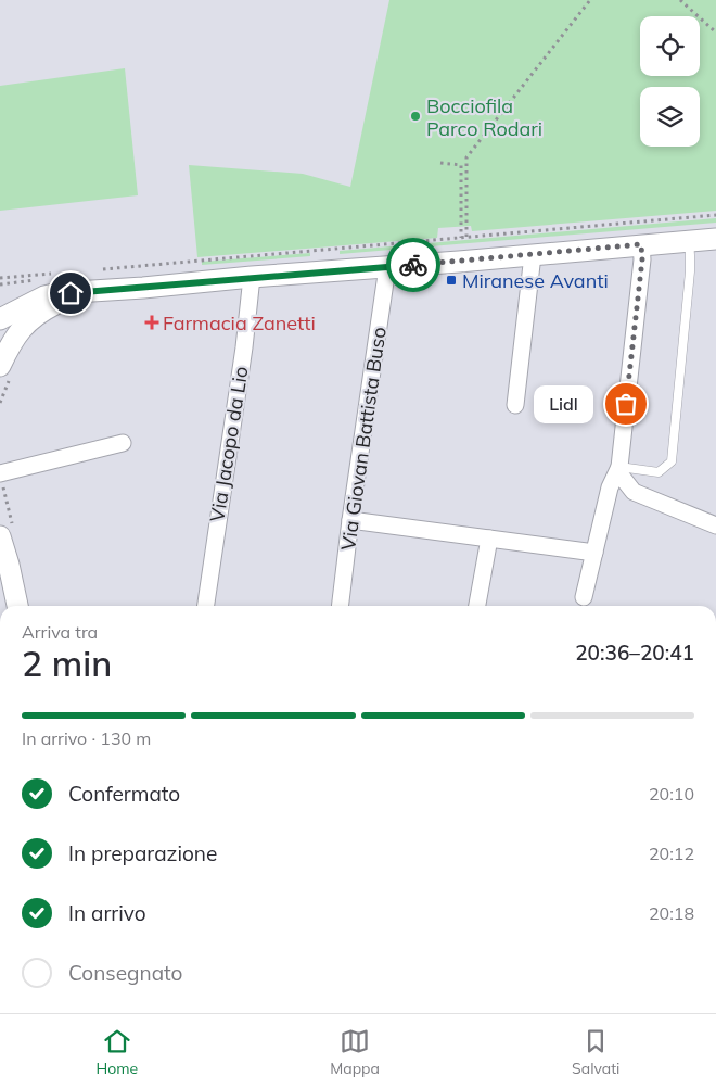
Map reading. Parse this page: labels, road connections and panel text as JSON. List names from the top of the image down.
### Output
{
  "streets": {
    "street": ["Via Giovan Battista Buso", "Via Jacopo da Lio"]
  },
  "places": {
    "other": ["Bocciofila Parco Rodari", "Lidl"],
    "transit": ["Miranese Avanti"],
    "health": ["Farmacia Zanetti"]
  },
  "page": {
    "bubble": "Lidl",
    "heading": ["2 min", "Arriva tra", "20:36–20:41"],
    "bar": "In arrivo · 130 m",
    "list": [
      ["Confermato", "20:10"],
      ["In preparazione", "20:12"],
      ["In arrivo", "20:18"],
      "Consegnato"
    ],
    "tabs": ["Home", "Mappa", "Salvati"]
  }
}
